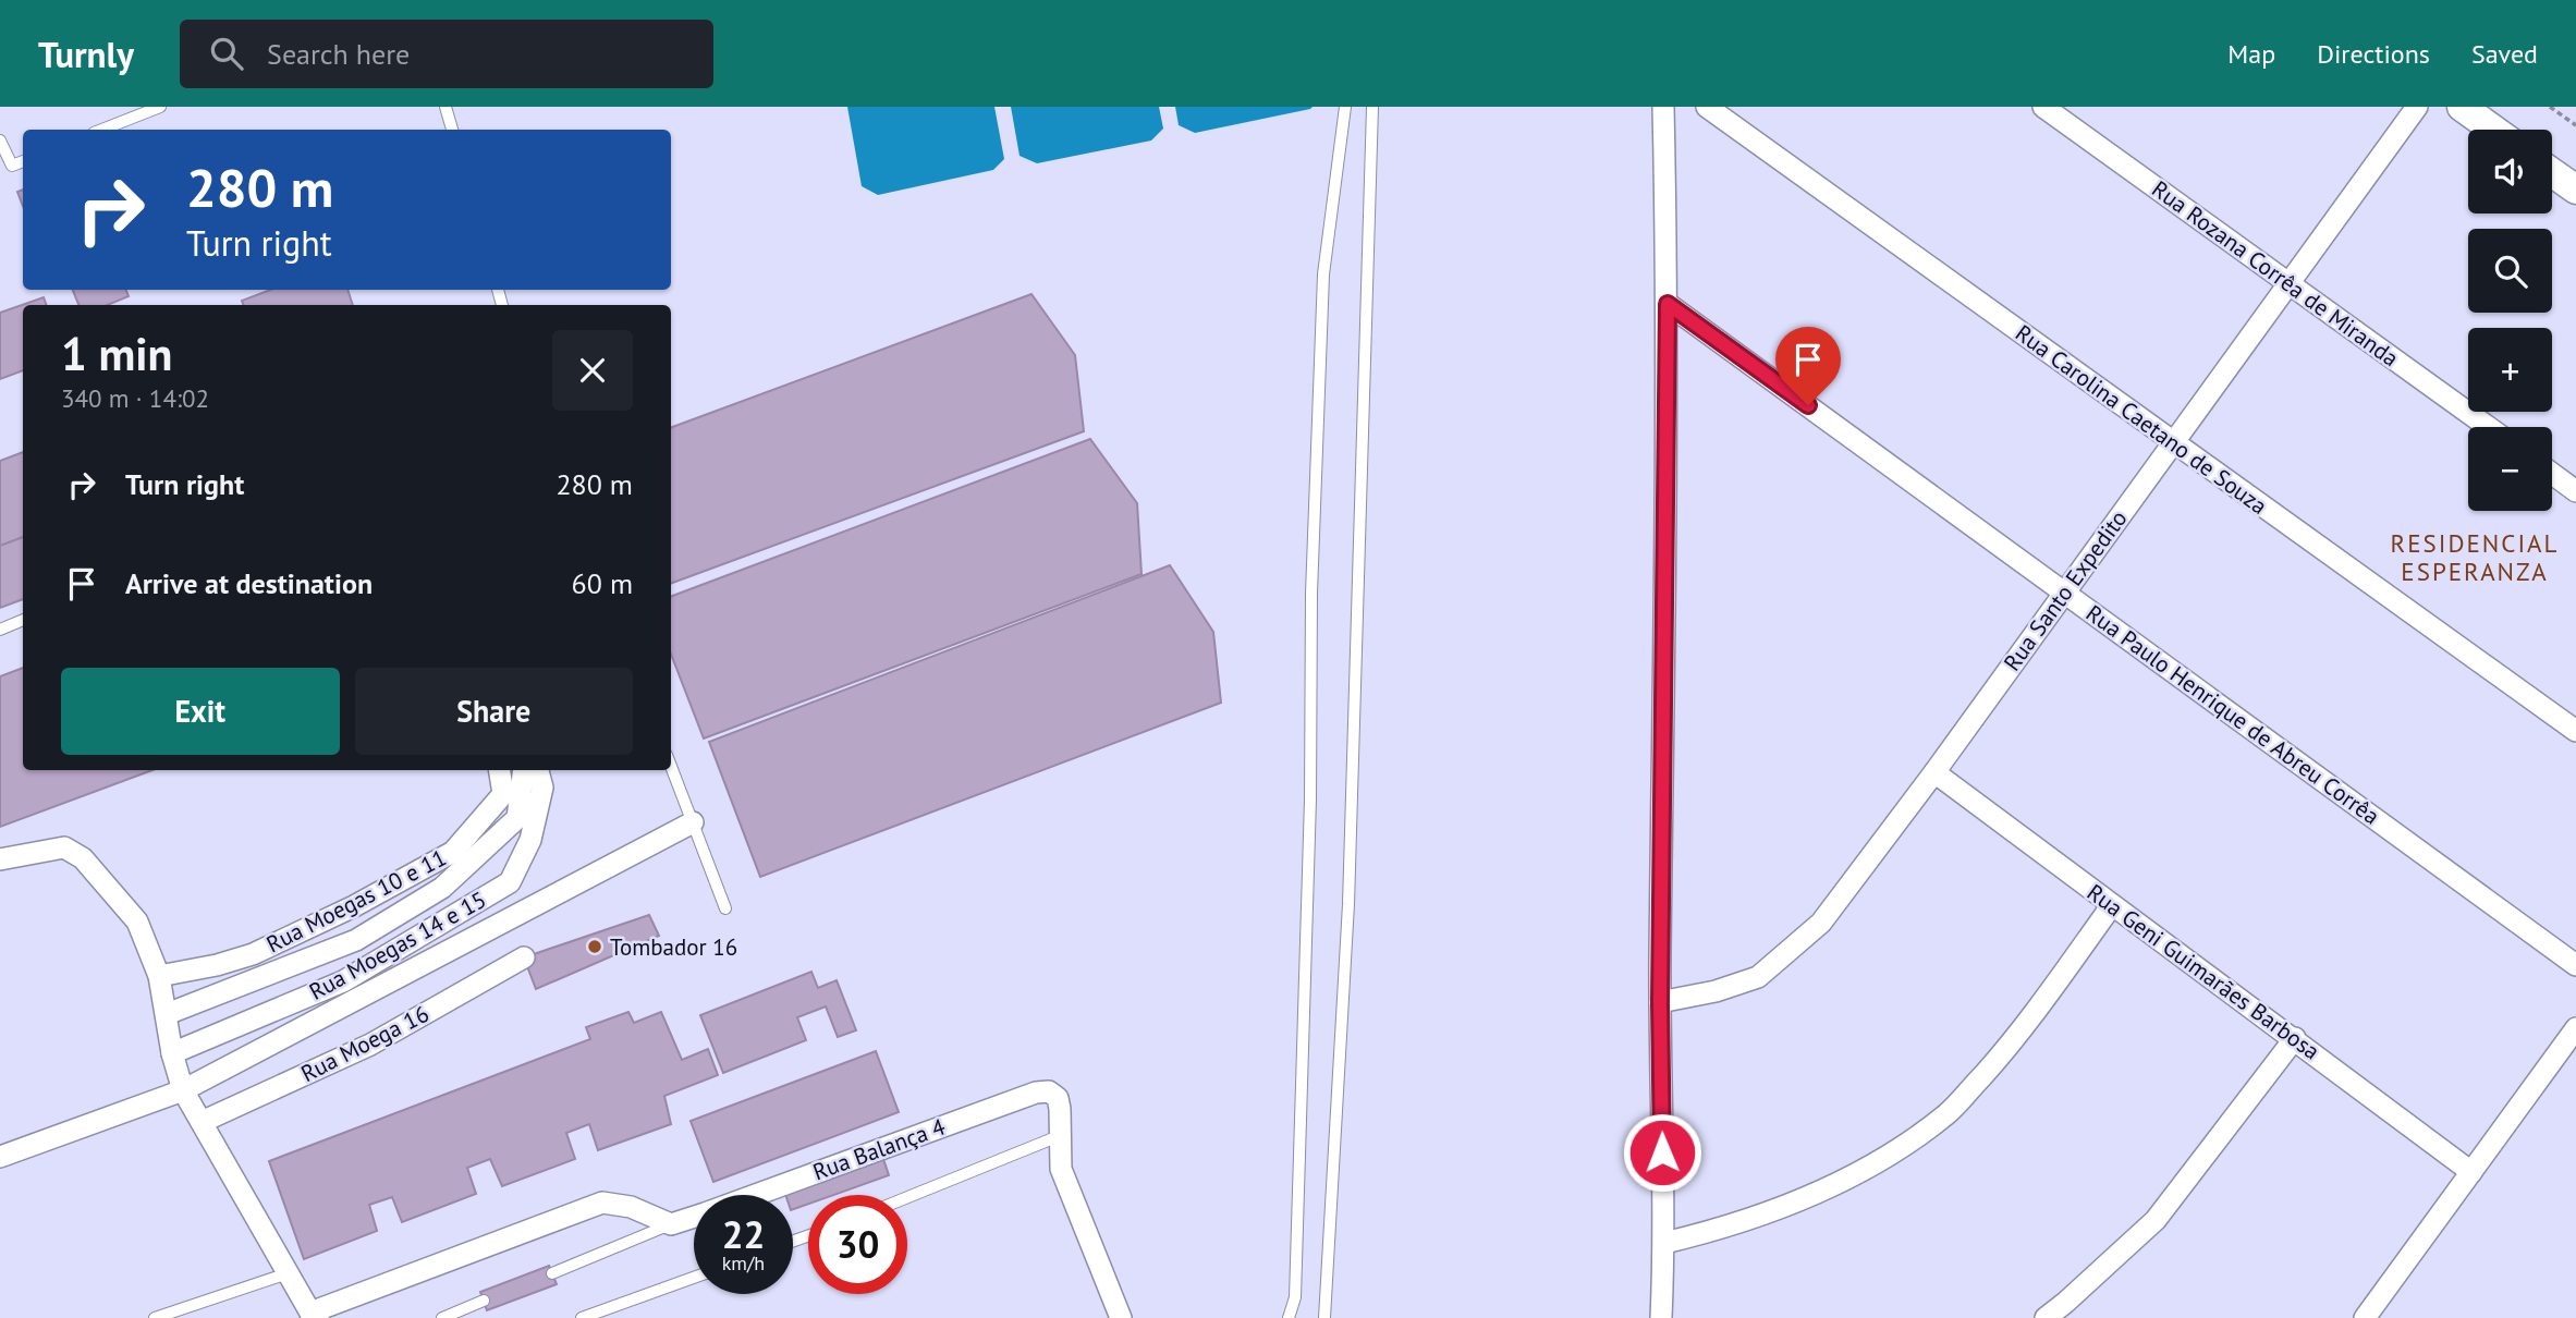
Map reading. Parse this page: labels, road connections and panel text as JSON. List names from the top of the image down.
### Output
{
  "streets": {
    "street": [
      "Rua Rozana Corrêa de Miranda",
      "Rua Carolina Caetano de Souza",
      "Rua Santo Expedito",
      "Rua Paulo Henrique de Abreu Corrêa",
      "Rua Moegas 10 e 11",
      "Rua Moegas 14 e 15",
      "Rua Geni Guimarães Barbosa",
      "Rua Moega 16",
      "Rua Balança 4"
    ]
  },
  "crossings": [
    ["Rua Rozana Corrêa de Miranda", "Rua Santo Expedito"],
    ["Rua Carolina Caetano de Souza", "Rua Santo Expedito"],
    ["Rua Santo Expedito", "Rua Paulo Henrique de Abreu Corrêa"],
    ["Rua Santo Expedito", "Rua Geni Guimarães Barbosa"]
  ],
  "districts": ["RESIDENCIAL ESPERANZA"],
  "places": ["Tombador 16"],
  "page": {
    "header": "Turnly",
    "search": "Search here",
    "nav": ["Map", "Directions", "Saved"],
    "map_buttons": ["+", "−"],
    "turn": ["280 m", "Turn right"],
    "heading": ["1 min", "340 m · 14:02"],
    "list": [
      {
        "name": "Turn right",
        "value": "280 m"
      },
      {
        "name": "Arrive at destination",
        "value": "60 m"
      }
    ],
    "buttons": ["Exit", "Share"],
    "speed": "22 km/h",
    "limit": "30"
  }
}
